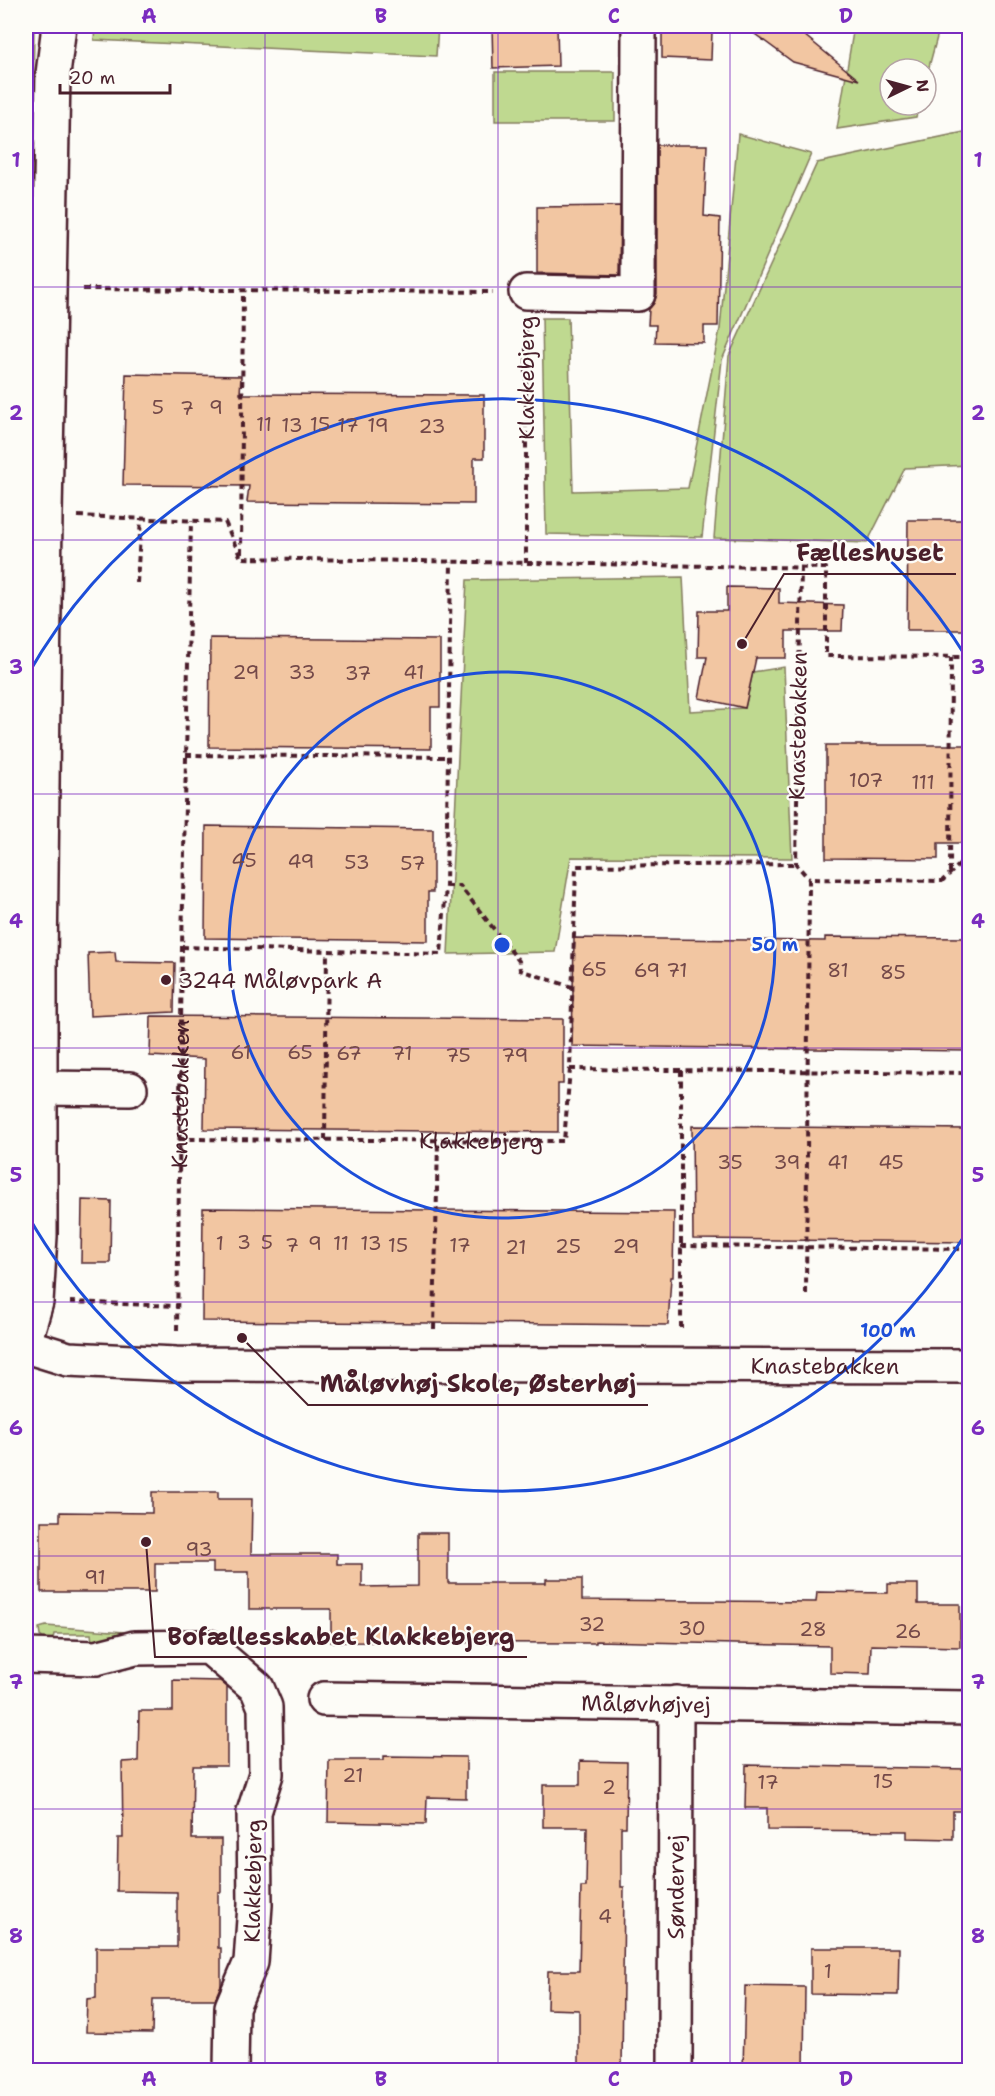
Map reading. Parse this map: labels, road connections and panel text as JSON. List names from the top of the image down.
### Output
{
  "streets": {
    "street": [
      "Klakkebjerg",
      "Knastebakken",
      "Måløvhøjvej",
      "Søndervej"
    ]
  },
  "crossings": [
    ["Klakkebjerg", "Knastebakken"],
    ["Måløvhøjvej", "Søndervej"]
  ],
  "places": [
    "Fælleshuset",
    "3244 Måløvpark A",
    "Måløvhøj Skole, Østerhøj",
    "Bofællesskabet Klakkebjerg"
  ],
  "house_numbers": [
    "5",
    "9",
    "7",
    "11",
    "15",
    "13",
    "17",
    "19",
    "23",
    "29",
    "33",
    "41",
    "37",
    "107",
    "111",
    "45",
    "49",
    "53",
    "57",
    "65",
    "69",
    "71",
    "81",
    "85",
    "61",
    "65",
    "67",
    "71",
    "75",
    "79",
    "35",
    "39",
    "41",
    "45",
    "3",
    "5",
    "1",
    "9",
    "11",
    "13",
    "7",
    "15",
    "17",
    "25",
    "29",
    "21",
    "93",
    "91",
    "32",
    "30",
    "28",
    "26",
    "21",
    "15",
    "17",
    "2",
    "4",
    "1"
  ],
  "scale_bar": "20 m",
  "north": "right",
  "grid": {
    "columns": [
      "A",
      "B",
      "C",
      "D"
    ],
    "rows": [
      "1",
      "2",
      "3",
      "4",
      "5",
      "6",
      "7",
      "8"
    ]
  },
  "rings": ["50 m", "100 m"]
}
